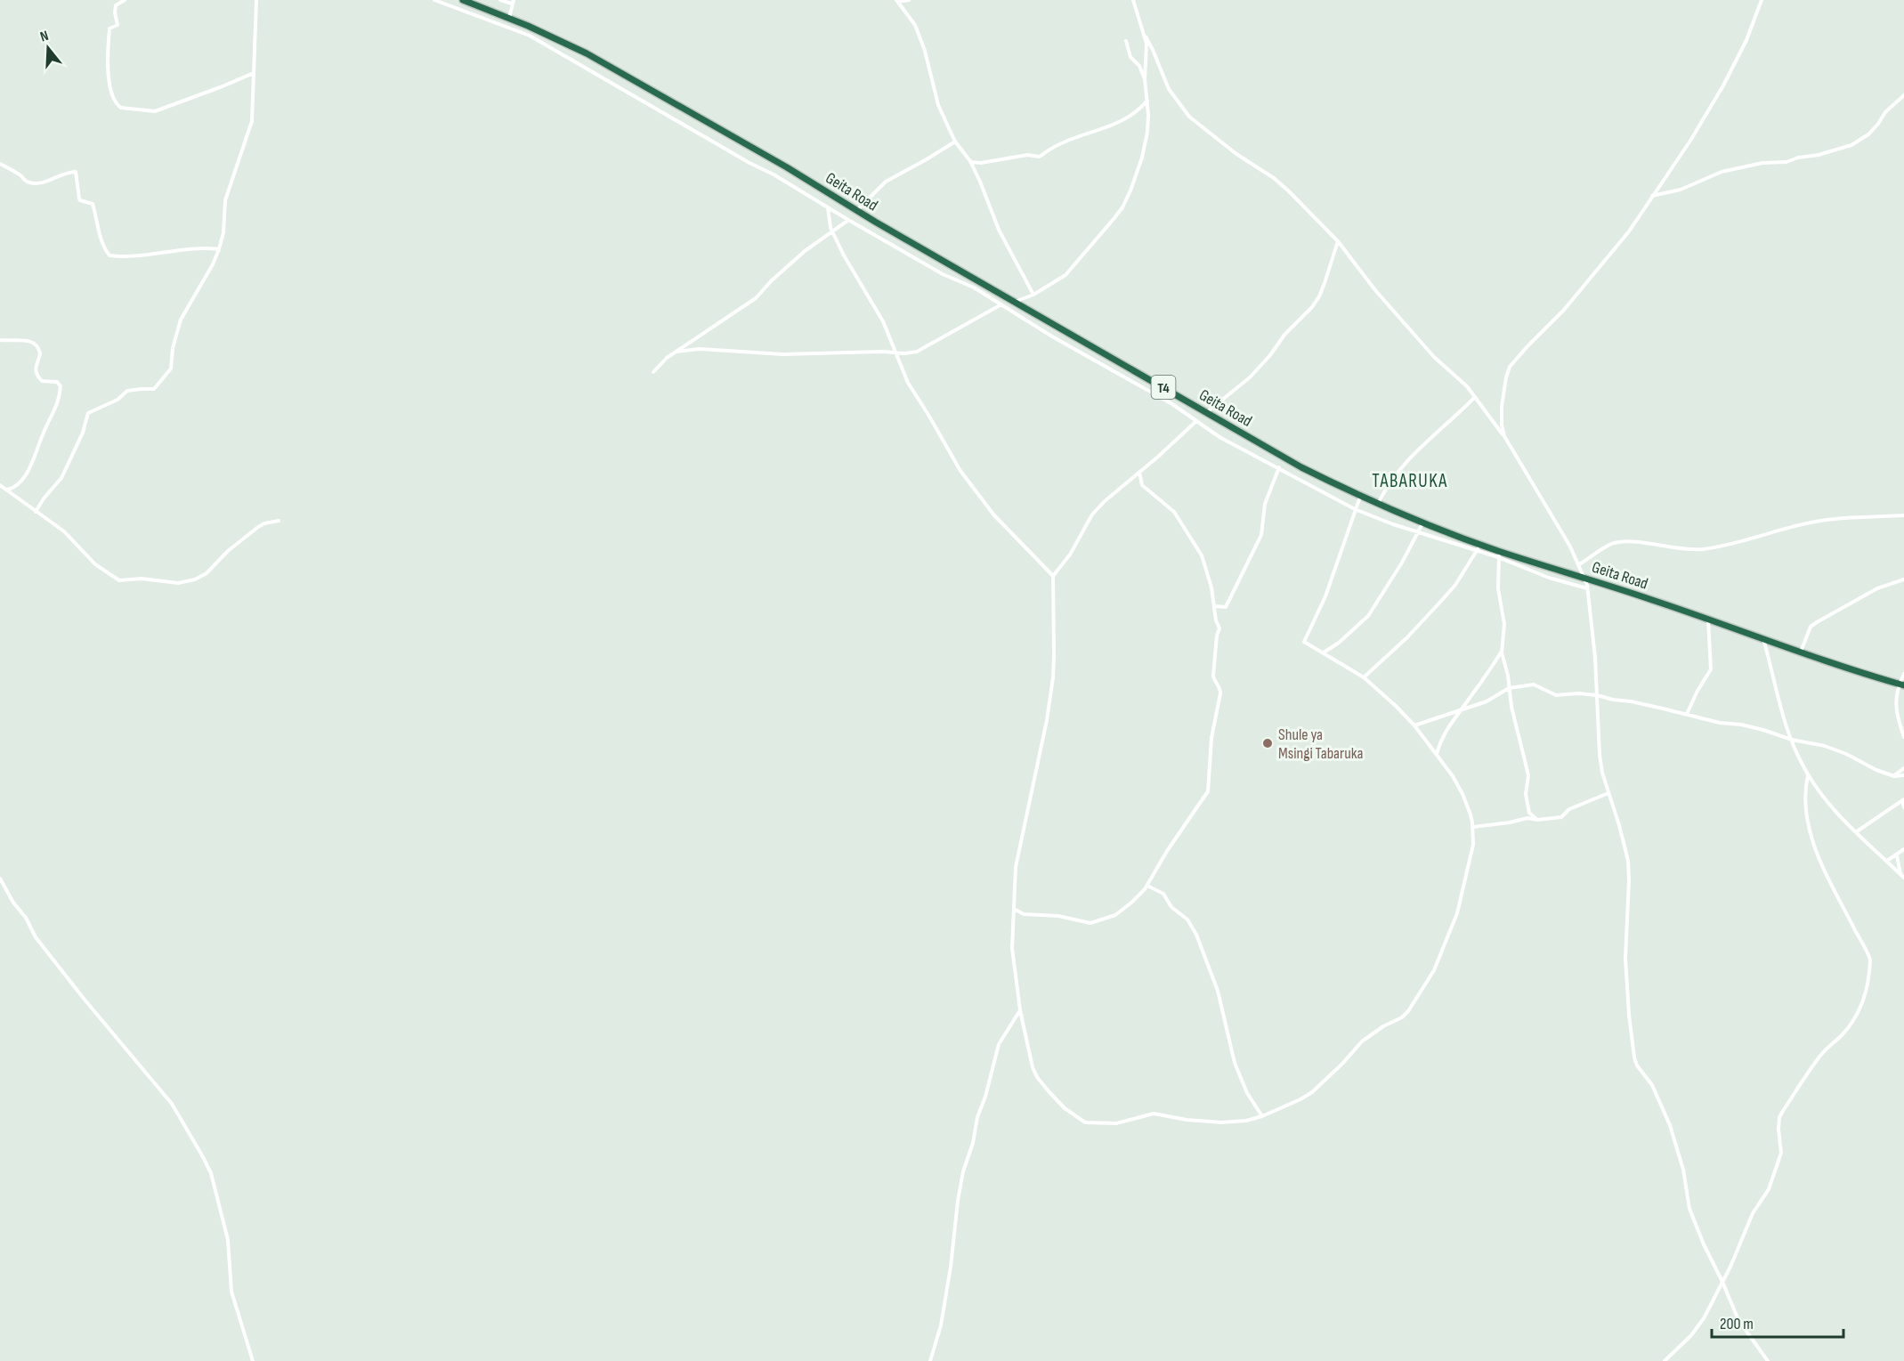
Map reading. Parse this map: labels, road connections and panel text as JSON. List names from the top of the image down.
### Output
{
  "streets": {
    "highway": ["Geita Road", "T4"]
  },
  "districts": ["TABARUKA"],
  "places": ["Shule ya Msingi Tabaruka"],
  "scale_bar": "200 m",
  "north": "top"
}
